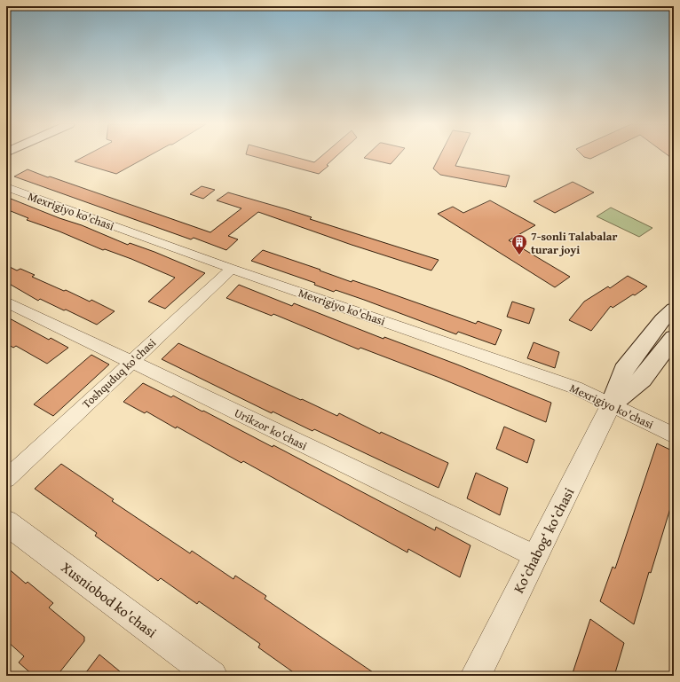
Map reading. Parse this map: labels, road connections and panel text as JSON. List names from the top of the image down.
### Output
{
  "streets": {
    "main road": ["Ko‘chabog‘ ko‘chasi"],
    "street": [
      "Mexrigiyo ko'chasi",
      "Toshquduq ko'chasi",
      "Urikzor ko'chasi",
      "Xusniobod ko'chasi"
    ]
  },
  "crossings": [
    ["Mexrigiyo ko'chasi", "Toshquduq ko'chasi"],
    ["Mexrigiyo ko'chasi", "Ko‘chabog‘ ko‘chasi"],
    ["Toshquduq ko'chasi", "Urikzor ko'chasi"],
    ["Urikzor ko'chasi", "Ko‘chabog‘ ko‘chasi"]
  ],
  "places": {
    "building": ["7-sonli Talabalar turar joyi"]
  }
}
